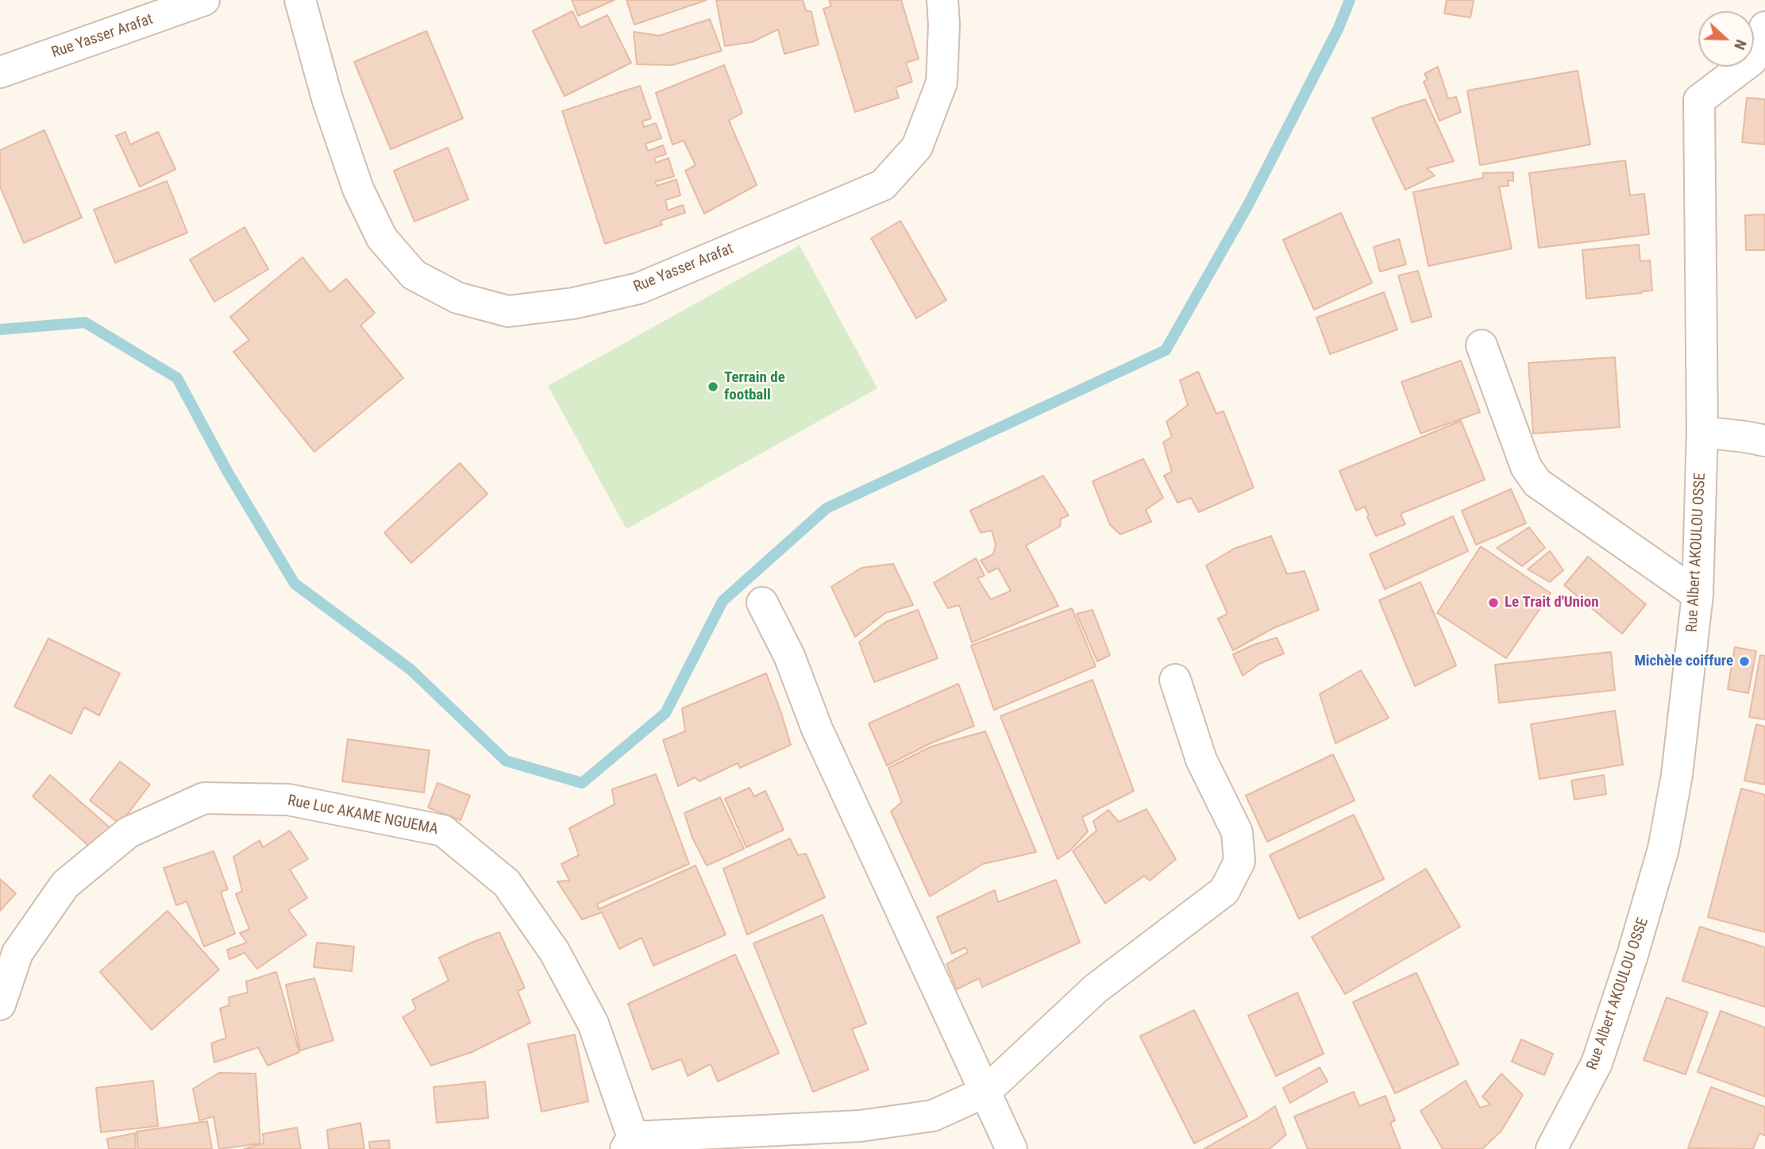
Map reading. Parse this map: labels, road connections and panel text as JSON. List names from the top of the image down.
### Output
{
  "streets": {
    "street": ["Rue Yasser Arafat", "Rue Albert AKOULOU OSSE", "Rue Luc AKAME NGUEMA"]
  },
  "places": ["Terrain de football", "Le Trait d'Union", "Michèle coiffure"],
  "north": "right"
}
